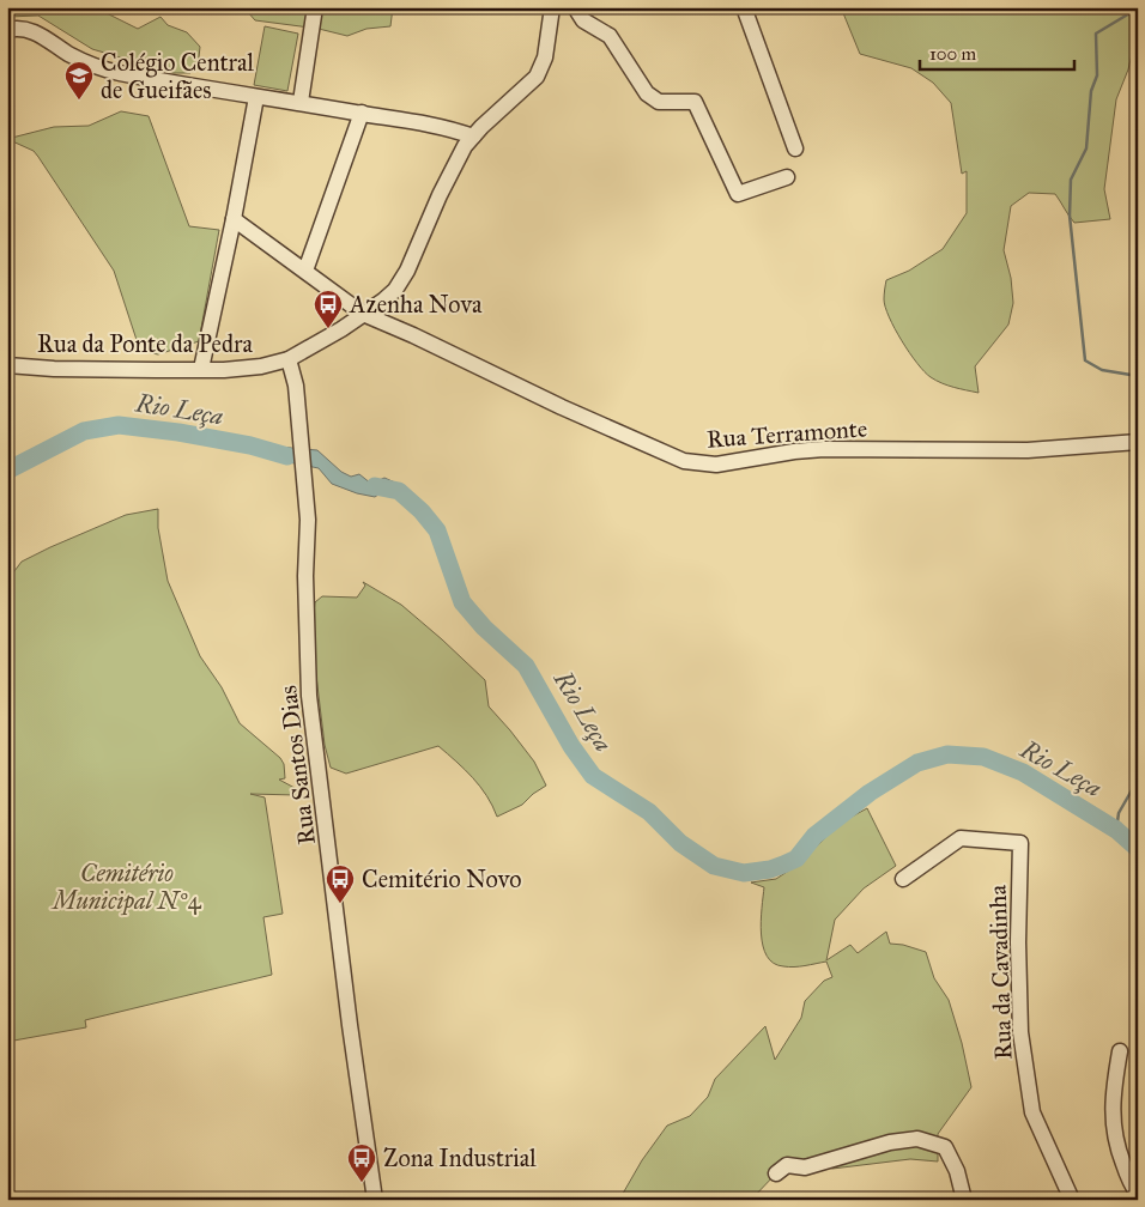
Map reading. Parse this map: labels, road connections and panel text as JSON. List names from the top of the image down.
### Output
{
  "streets": {
    "street": [
      "Rua da Ponte da Pedra",
      "Rua Terramonte",
      "Rua Santos Dias",
      "Rua da Cavadinha"
    ]
  },
  "crossings": [
    ["Rua da Ponte da Pedra", "Rua Terramonte"],
    ["Rua da Ponte da Pedra", "Rua Santos Dias"]
  ],
  "water": ["Rio Leça"],
  "parks": ["Cemitério Municipal Nº4"],
  "places": {
    "school or university": ["Colégio Central de Gueifães"],
    "bus stop": ["Azenha Nova", "Cemitério Novo", "Zona Industrial"]
  },
  "scale_bar": "100 m"
}
